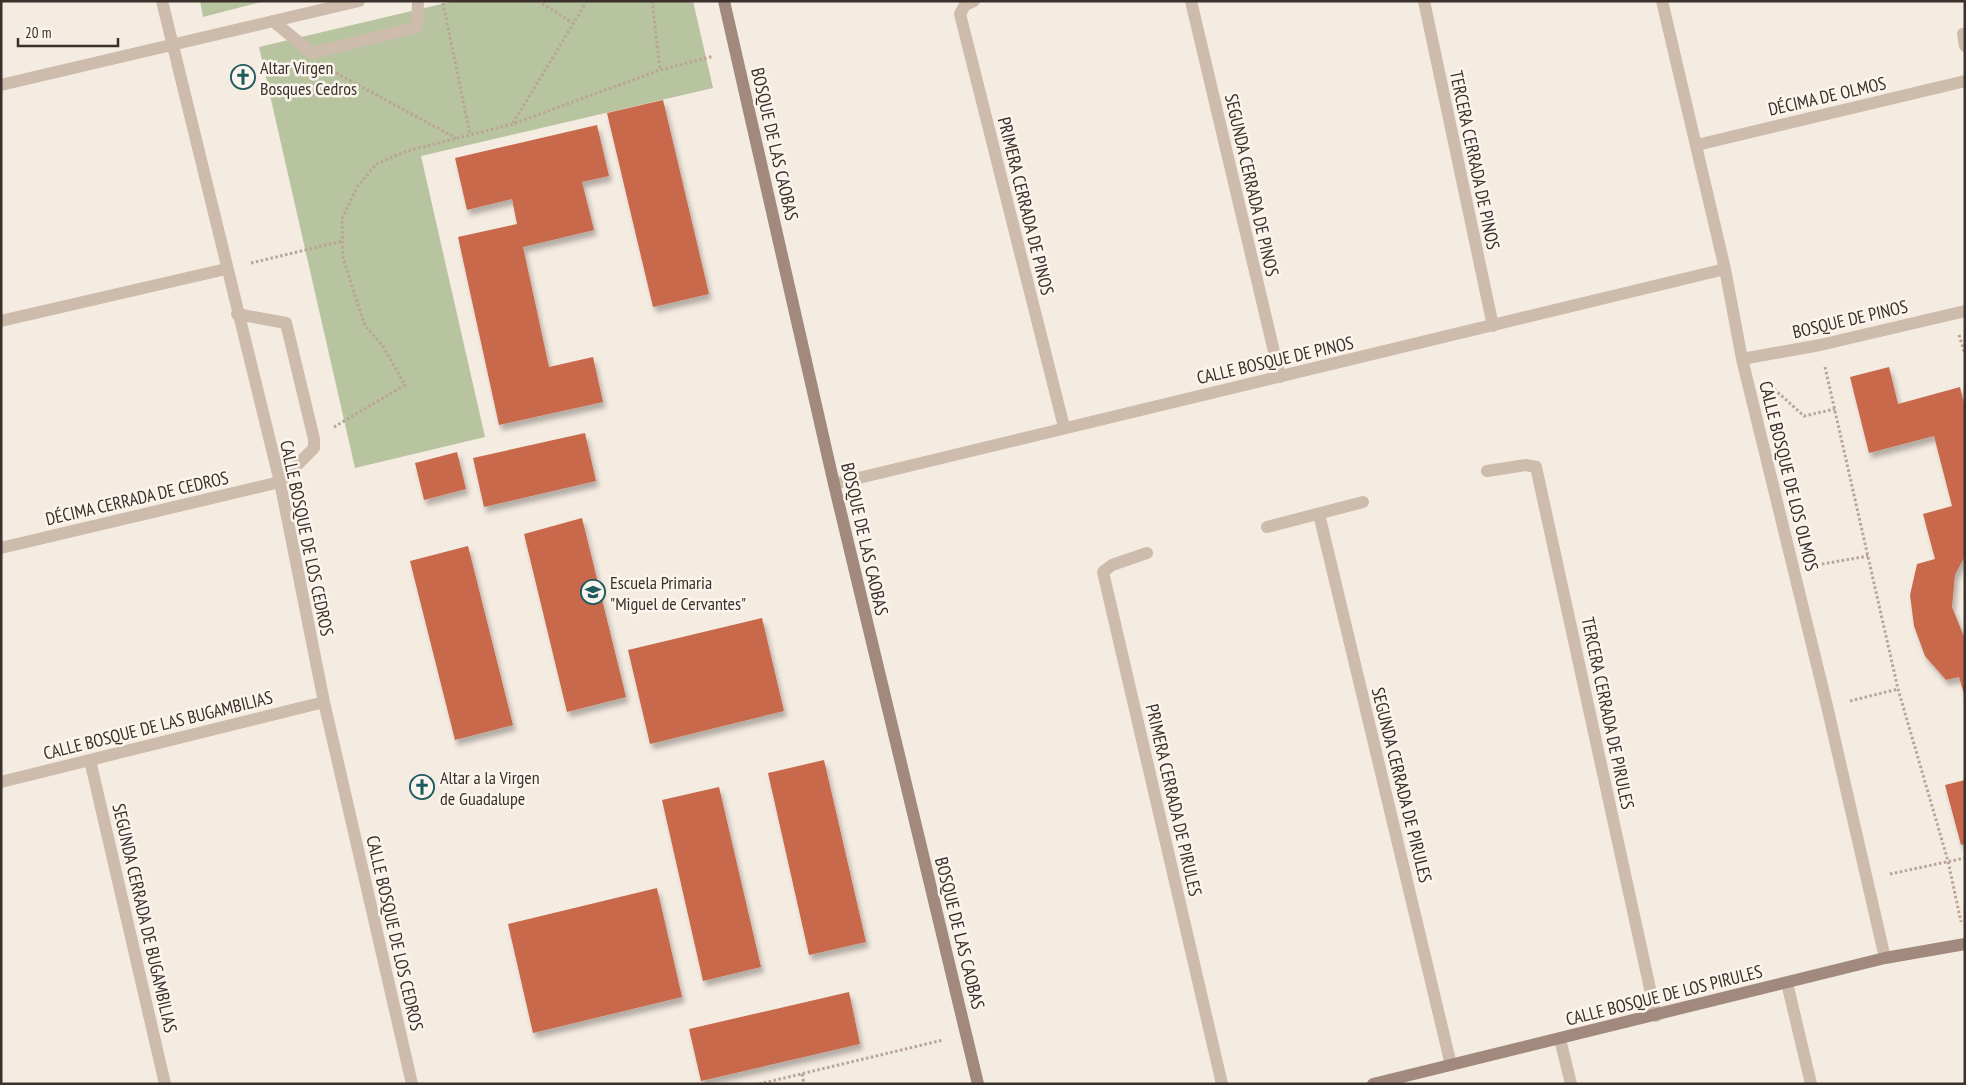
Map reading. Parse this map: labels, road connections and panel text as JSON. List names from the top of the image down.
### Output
{
  "streets": {
    "street": [
      "DÉCIMA DE OLMOS",
      "BOSQUE DE LAS CAOBAS",
      "TERCERA CERRADA DE PINOS",
      "SEGUNDA CERRADA DE PINOS",
      "PRIMERA CERRADA DE PINOS",
      "BOSQUE DE PINOS",
      "CALLE BOSQUE DE PINOS",
      "CALLE BOSQUE DE LOS OLMOS",
      "DÉCIMA CERRADA DE CEDROS",
      "CALLE BOSQUE DE LOS CEDROS",
      "TERCERA CERRADA DE PIRULES",
      "CALLE BOSQUE DE LAS BUGAMBILIAS",
      "SEGUNDA CERRADA DE PIRULES",
      "PRIMERA CERRADA DE PIRULES",
      "SEGUNDA CERRADA DE BUGAMBILIAS",
      "CALLE BOSQUE DE LOS PIRULES"
    ]
  },
  "crossings": [
    ["DÉCIMA DE OLMOS", "CALLE BOSQUE DE LOS OLMOS"],
    ["BOSQUE DE LAS CAOBAS", "CALLE BOSQUE DE PINOS"],
    ["TERCERA CERRADA DE PINOS", "CALLE BOSQUE DE PINOS"],
    ["SEGUNDA CERRADA DE PINOS", "CALLE BOSQUE DE PINOS"],
    ["PRIMERA CERRADA DE PINOS", "CALLE BOSQUE DE PINOS"],
    ["BOSQUE DE PINOS", "CALLE BOSQUE DE LOS OLMOS"],
    ["CALLE BOSQUE DE PINOS", "CALLE BOSQUE DE LOS OLMOS"],
    ["CALLE BOSQUE DE LOS OLMOS", "CALLE BOSQUE DE LOS PIRULES"],
    ["DÉCIMA CERRADA DE CEDROS", "CALLE BOSQUE DE LOS CEDROS"],
    ["CALLE BOSQUE DE LOS CEDROS", "CALLE BOSQUE DE LAS BUGAMBILIAS"],
    ["TERCERA CERRADA DE PIRULES", "CALLE BOSQUE DE LOS PIRULES"],
    ["CALLE BOSQUE DE LAS BUGAMBILIAS", "SEGUNDA CERRADA DE BUGAMBILIAS"],
    ["SEGUNDA CERRADA DE PIRULES", "CALLE BOSQUE DE LOS PIRULES"]
  ],
  "places": {
    "church": ["Altar Virgen Bosques Cedros", "Altar a la Virgen de Guadalupe"],
    "school or university": ["Escuela Primaria \"Miguel de Cervantes\""]
  },
  "scale_bar": "20 m"
}
